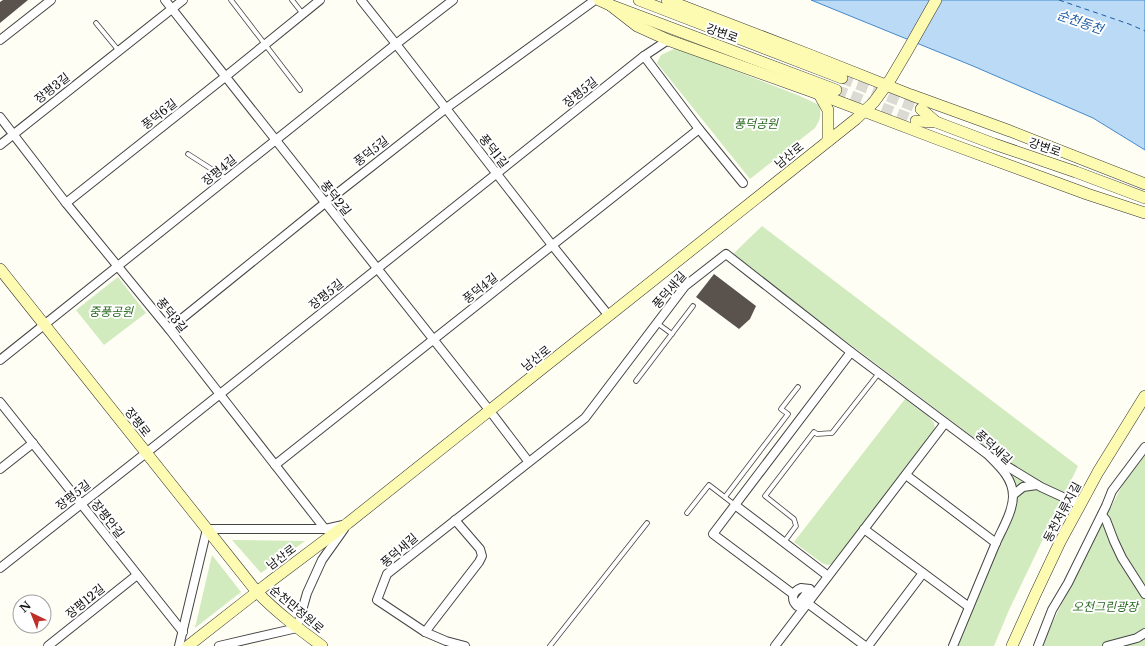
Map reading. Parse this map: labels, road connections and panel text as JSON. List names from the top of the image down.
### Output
{
  "streets": {
    "main road": [
      "강변로",
      "남산로",
      "장평로",
      "동천저류지길",
      "순천만정원로"
    ],
    "street": [
      "장평3길",
      "장평5길",
      "풍덕6길",
      "풍덕5길",
      "풍덕1길",
      "장평4길",
      "풍덕2길",
      "풍덕4길",
      "풍덕새길",
      "풍덕3길",
      "장평안길",
      "장평12길"
    ]
  },
  "crossings": [
    ["장평3길", "풍덕2길"],
    ["장평3길", "풍덕3길"],
    ["장평5길", "풍덕1길"],
    ["장평5길", "풍덕2길"],
    ["장평5길", "풍덕3길"],
    ["장평5길", "장평로"],
    ["장평5길", "장평안길"],
    ["풍덕6길", "풍덕2길"],
    ["풍덕6길", "풍덕3길"],
    ["풍덕5길", "풍덕1길"],
    ["풍덕5길", "풍덕2길"],
    ["풍덕5길", "풍덕3길"],
    ["풍덕1길", "남산로"],
    ["풍덕1길", "장평4길"],
    ["풍덕1길", "풍덕4길"],
    ["남산로", "풍덕2길"],
    ["남산로", "장평로"],
    ["남산로", "순천만정원로"],
    ["장평4길", "풍덕2길"],
    ["장평4길", "풍덕3길"],
    ["장평4길", "장평로"],
    ["풍덕2길", "풍덕4길"],
    ["풍덕2길", "풍덕새길"],
    ["풍덕4길", "풍덕3길"],
    ["장평로", "순천만정원로"],
    ["장평안길", "장평12길"]
  ],
  "water": ["순천동천"],
  "parks": ["풍덕공원", "중풍공원", "오천그린광장"],
  "north": "top left"
}
